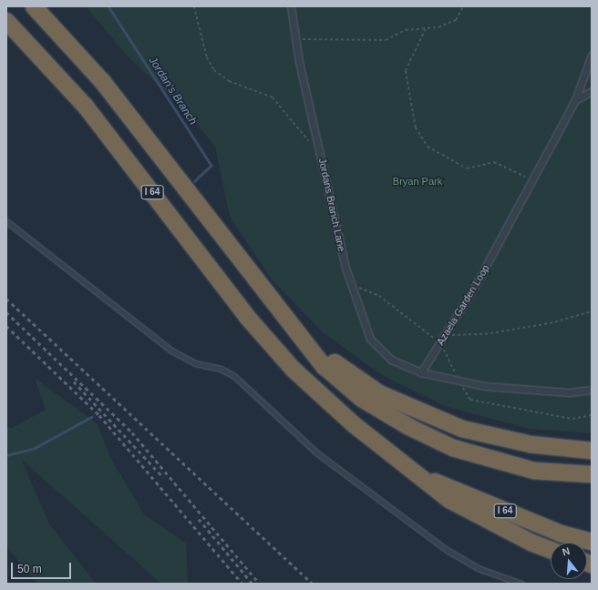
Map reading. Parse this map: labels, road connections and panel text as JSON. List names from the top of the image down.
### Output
{
  "streets": {
    "highway": ["I 64"],
    "street": ["Jordans Branch Lane", "Azaela Garden Loop"]
  },
  "crossings": [
    ["Jordans Branch Lane", "Azaela Garden Loop"]
  ],
  "water": ["Jordan's Branch"],
  "parks": ["Bryan Park"],
  "scale_bar": "50 m",
  "north": "top"
}
